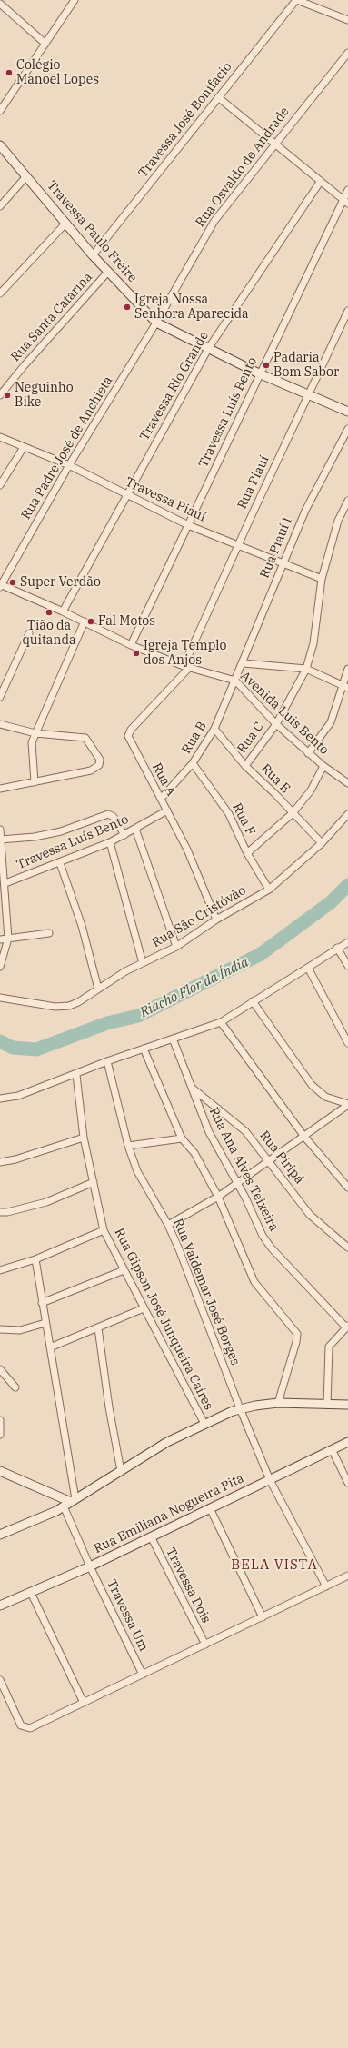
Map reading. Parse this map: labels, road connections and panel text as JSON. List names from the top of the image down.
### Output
{
  "streets": {
    "street": [
      "Travessa José Bonifacio",
      "Rua Osvaldo de Andrade",
      "Travessa Paulo Freire",
      "Rua Santa Catarina",
      "Travessa Rio Grande",
      "Travessa Luís Bento",
      "Rua Padre José de Anchieta",
      "Rua Piauí",
      "Travessa Piauí",
      "Rua Piauí I",
      "Avenida Luis Bento",
      "Rua B",
      "Rua C",
      "Rua E",
      "Rua A",
      "Rua F",
      "Rua São Cristóvão",
      "Rua Piripá",
      "Rua Ana Alves Teixeira",
      "Rua Valdemar José Borges",
      "Rua Gipson José Junqueira Caíres",
      "Rua Emiliana Nogueira Pita",
      "Travessa Dois",
      "Travessa Um"
    ]
  },
  "crossings": [
    ["Travessa José Bonifacio", "Travessa Paulo Freire"],
    ["Rua Osvaldo de Andrade", "Travessa Paulo Freire"],
    ["Rua Osvaldo de Andrade", "Rua Padre José de Anchieta"],
    ["Travessa Paulo Freire", "Rua Santa Catarina"],
    ["Travessa Paulo Freire", "Travessa Rio Grande"],
    ["Travessa Paulo Freire", "Travessa Luís Bento"],
    ["Travessa Paulo Freire", "Rua Padre José de Anchieta"],
    ["Travessa Paulo Freire", "Rua Piauí"],
    ["Travessa Rio Grande", "Travessa Piauí"],
    ["Travessa Rio Grande", "Avenida Luis Bento"],
    ["Travessa Luís Bento", "Travessa Piauí"],
    ["Travessa Luís Bento", "Avenida Luis Bento"],
    ["Travessa Luís Bento", "Rua A"],
    ["Rua Padre José de Anchieta", "Travessa Piauí"],
    ["Rua Padre José de Anchieta", "Avenida Luis Bento"],
    ["Rua Piauí", "Travessa Piauí"],
    ["Rua Piauí", "Avenida Luis Bento"],
    ["Rua Piauí", "Rua A"],
    ["Travessa Piauí", "Rua Piauí I"],
    ["Travessa Piauí", "Rua C"],
    ["Rua Piauí I", "Avenida Luis Bento"],
    ["Rua Piauí I", "Rua B"],
    ["Avenida Luis Bento", "Rua B"],
    ["Avenida Luis Bento", "Rua C"],
    ["Avenida Luis Bento", "Rua A"],
    ["Rua B", "Rua E"],
    ["Rua B", "Rua A"],
    ["Rua B", "Rua F"],
    ["Rua C", "Rua E"],
    ["Rua E", "Rua São Cristóvão"],
    ["Rua A", "Rua São Cristóvão"],
    ["Rua F", "Rua São Cristóvão"],
    ["Rua Piripá", "Rua Ana Alves Teixeira"],
    ["Rua Valdemar José Borges", "Rua Emiliana Nogueira Pita"],
    ["Rua Emiliana Nogueira Pita", "Travessa Dois"],
    ["Rua Emiliana Nogueira Pita", "Travessa Um"]
  ],
  "districts": ["BELA VISTA"],
  "water": ["Riacho Flor da Índia"],
  "places": [
    "Colégio Manoel Lopes",
    "Igreja Nossa Senhora Aparecida",
    "Padaria Bom Sabor",
    "Neguinho Bike",
    "Super Verdão",
    "Tião da quitanda",
    "Fal Motos",
    "Igreja Templo dos Anjos"
  ]
}
